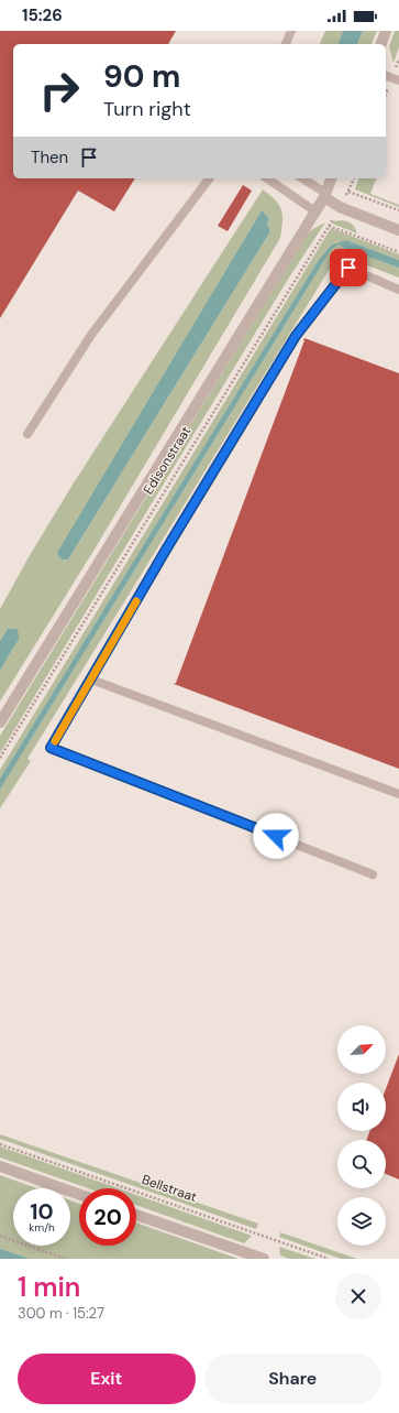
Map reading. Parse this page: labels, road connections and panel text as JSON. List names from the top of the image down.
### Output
{
  "streets": {
    "street": ["Edisonstraat"],
    "path": ["Bellstraat"]
  },
  "north": "top right",
  "page": {
    "status": "15:26",
    "turn": ["90 m", "Turn right"],
    "then": "Then",
    "speed": "10 km/h",
    "limit": "20",
    "heading": ["1 min", "300 m · 15:27"],
    "buttons": ["Exit", "Share"]
  }
}
